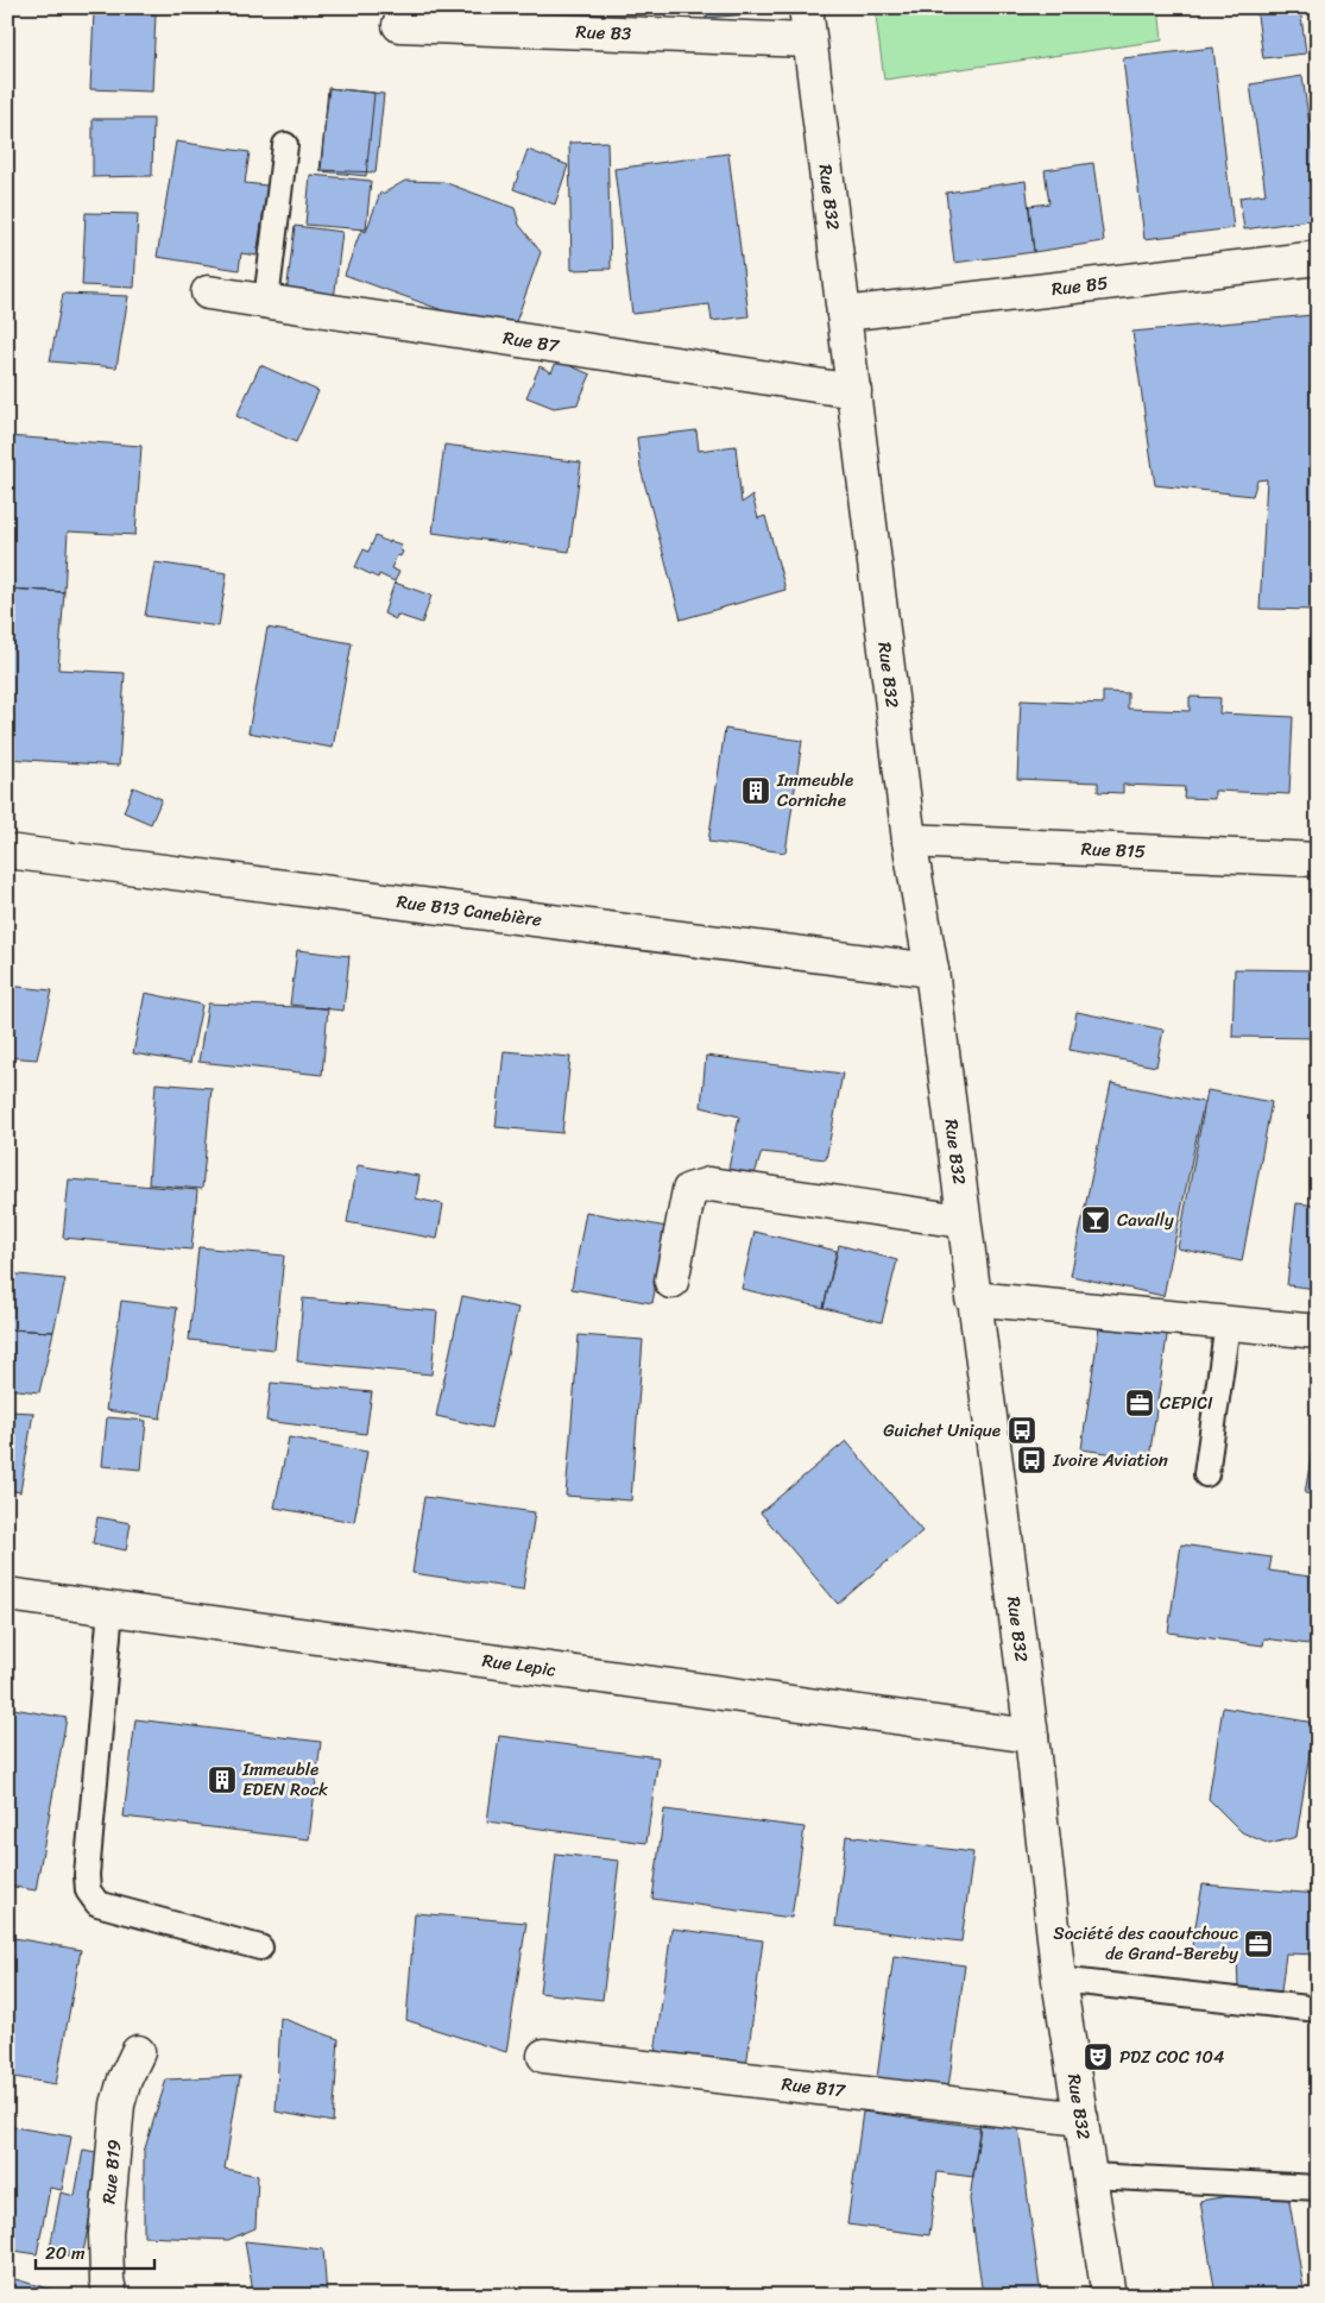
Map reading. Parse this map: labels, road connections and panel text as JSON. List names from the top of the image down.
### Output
{
  "streets": {
    "street": [
      "Rue B3",
      "Rue B32",
      "Rue B5",
      "Rue B7",
      "Rue B15",
      "Rue B13 Canebière",
      "Rue Lepic",
      "Rue B17",
      "Rue B19"
    ]
  },
  "crossings": [
    ["Rue B3", "Rue B32"],
    ["Rue B32", "Rue B5"],
    ["Rue B32", "Rue B7"],
    ["Rue B32", "Rue B15"],
    ["Rue B32", "Rue B13 Canebière"],
    ["Rue B32", "Rue Lepic"],
    ["Rue B32", "Rue B17"]
  ],
  "places": {
    "building": ["Immeuble Corniche", "Immeuble EDEN Rock"],
    "bar": ["Cavally"],
    "office": ["CEPICI", "Société des caoutchouc de Grand-Bereby"],
    "bus stop": ["Guichet Unique", "Ivoire Aviation"],
    "theatre": ["PDZ COC 104"]
  },
  "scale_bar": "20 m"
}
